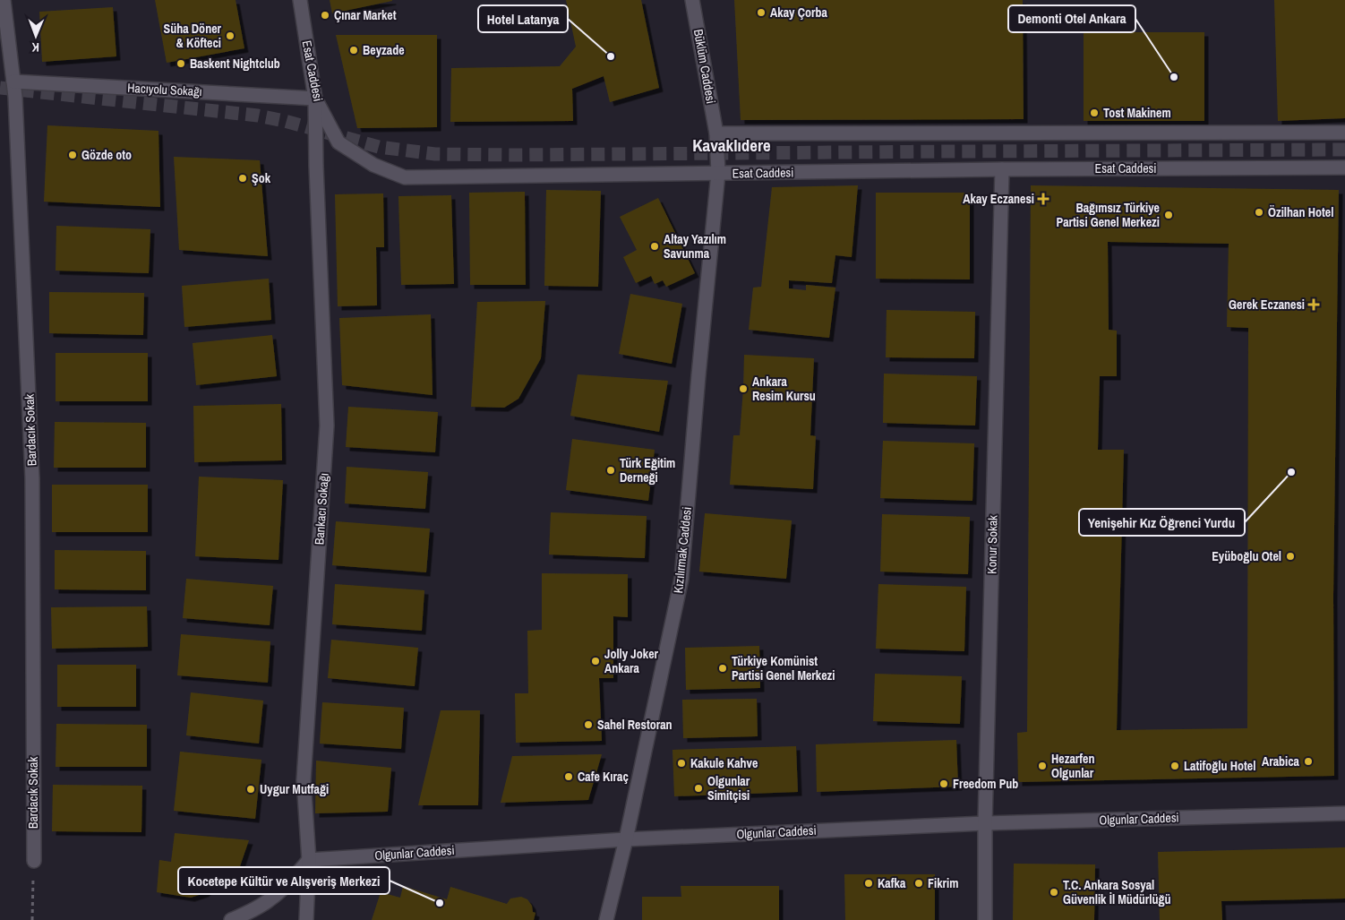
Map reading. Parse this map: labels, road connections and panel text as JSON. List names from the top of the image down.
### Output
{
  "streets": {
    "street": [
      "Büklüm Caddesi",
      "Esat Caddesi",
      "Hacıyolu Sokağı",
      "Bardacık Sokak",
      "Bankacı Sokağı",
      "Konur Sokak",
      "Kızılırmak Caddesi",
      "Olgunlar Caddesi"
    ]
  },
  "crossings": [
    ["Büklüm Caddesi", "Esat Caddesi"],
    ["Büklüm Caddesi", "Kızılırmak Caddesi"],
    ["Esat Caddesi", "Hacıyolu Sokağı"],
    ["Esat Caddesi", "Bankacı Sokağı"],
    ["Esat Caddesi", "Konur Sokak"],
    ["Esat Caddesi", "Kızılırmak Caddesi"],
    ["Hacıyolu Sokağı", "Bardacık Sokak"],
    ["Hacıyolu Sokağı", "Bankacı Sokağı"],
    ["Bankacı Sokağı", "Olgunlar Caddesi"],
    ["Konur Sokak", "Olgunlar Caddesi"],
    ["Kızılırmak Caddesi", "Olgunlar Caddesi"]
  ],
  "districts": ["Kavaklıdere"],
  "places": {
    "other": [
      "Akay Çorba",
      "Çınar Market",
      "Süha Döner & Köfteci",
      "Beyzade",
      "Hotel Latanya",
      "Baskent Nightclub",
      "Demonti Otel Ankara",
      "Tost Makinem",
      "Gözde oto",
      "Şok",
      "Özilhan Hotel",
      "Bağımsız Türkiye Partisi Genel Merkezi",
      "Altay Yazılım Savunma",
      "Ankara Resim Kursu",
      "Türk Eğitim Derneği",
      "Yenişehir Kız Öğrenci Yurdu",
      "Eyüboğlu Otel",
      "Jolly Joker Ankara",
      "Türkiye Komünist Partisi Genel Merkezi",
      "Sahel Restoran",
      "Arabica",
      "Kakule Kahve",
      "Hezarfen Olgunlar",
      "Latifoğlu Hotel",
      "Cafe Kıraç",
      "Freedom Pub",
      "Olgunlar Simitçisi",
      "Uygur Mutfaği",
      "Kafka",
      "Fikrim",
      "T.C. Ankara Sosyal Güvenlik İl Müdürlüğü",
      "Kocetepe Kültür ve Alışveriş Merkezi"
    ],
    "health": ["Akay Eczanesi", "Gerek Eczanesi"]
  },
  "north": "bottom"
}
